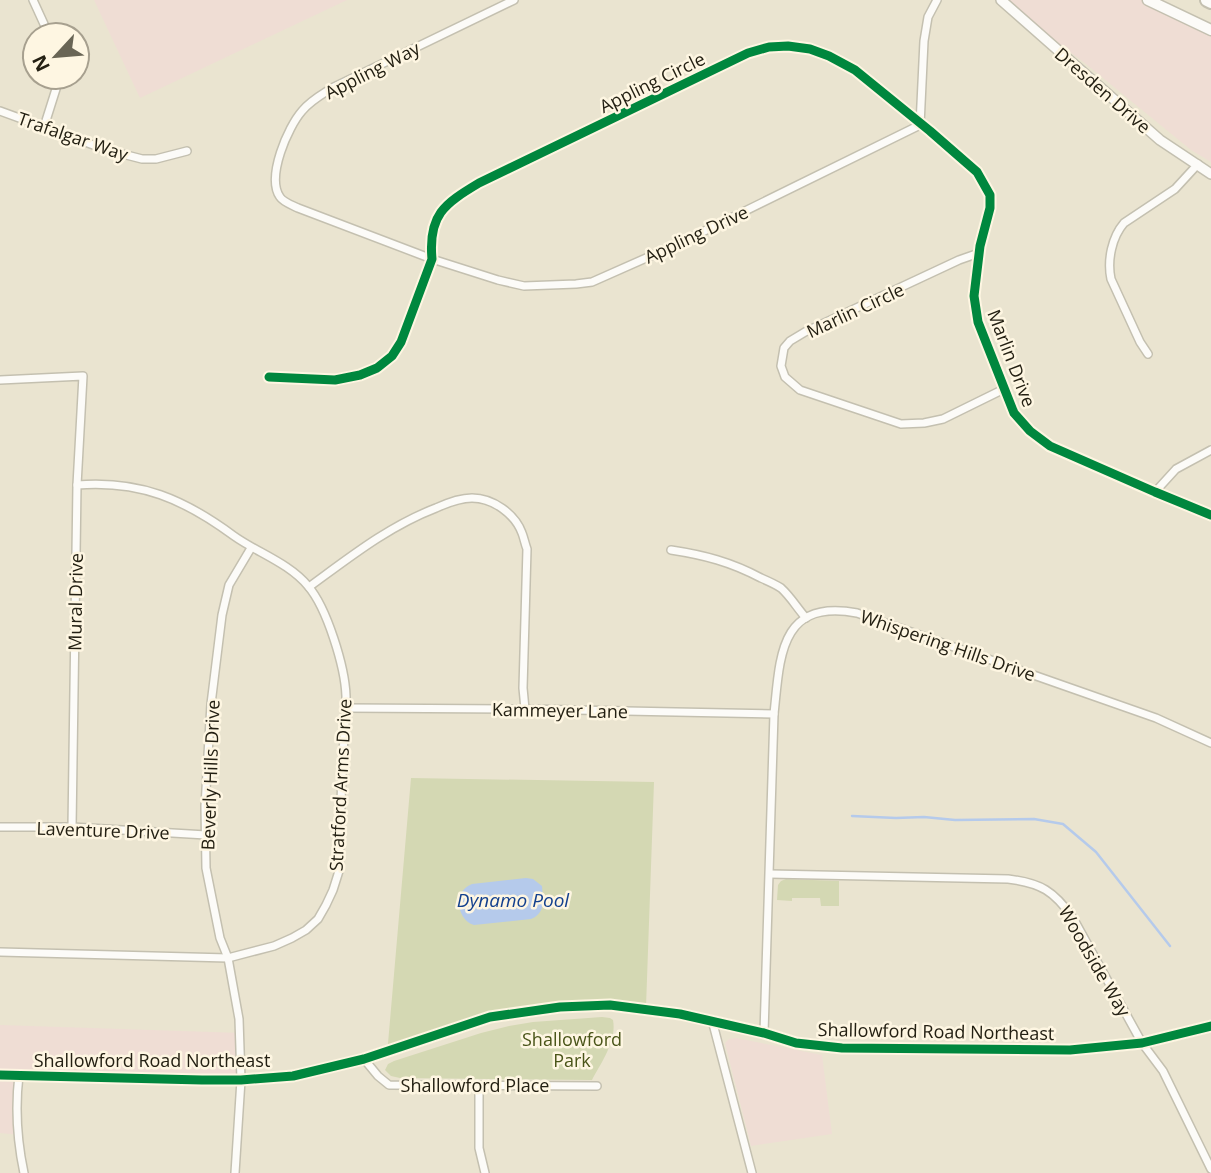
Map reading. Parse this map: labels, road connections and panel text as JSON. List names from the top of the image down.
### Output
{
  "streets": {
    "street": [
      "Appling Way",
      "Appling Circle",
      "Dresden Drive",
      "Trafalgar Way",
      "Appling Drive",
      "Marlin Circle",
      "Marlin Drive",
      "Mural Drive",
      "Whispering Hills Drive",
      "Kammeyer Lane",
      "Beverly Hills Drive",
      "Stratford Arms Drive",
      "Laventure Drive",
      "Woodside Way",
      "Shallowford Road Northeast",
      "Shallowford Place"
    ]
  },
  "crossings": [
    ["Appling Way", "Appling Drive"],
    ["Appling Circle", "Appling Drive"],
    ["Appling Circle", "Marlin Drive"],
    ["Appling Drive", "Marlin Drive"],
    ["Marlin Circle", "Marlin Drive"],
    ["Mural Drive", "Stratford Arms Drive"],
    ["Mural Drive", "Laventure Drive"],
    ["Kammeyer Lane", "Stratford Arms Drive"],
    ["Beverly Hills Drive", "Stratford Arms Drive"],
    ["Beverly Hills Drive", "Laventure Drive"],
    ["Beverly Hills Drive", "Shallowford Road Northeast"],
    ["Woodside Way", "Shallowford Road Northeast"],
    ["Shallowford Road Northeast", "Shallowford Place"]
  ],
  "water": ["Dynamo Pool"],
  "parks": ["Shallowford Park"],
  "north": "bottom left"
}
